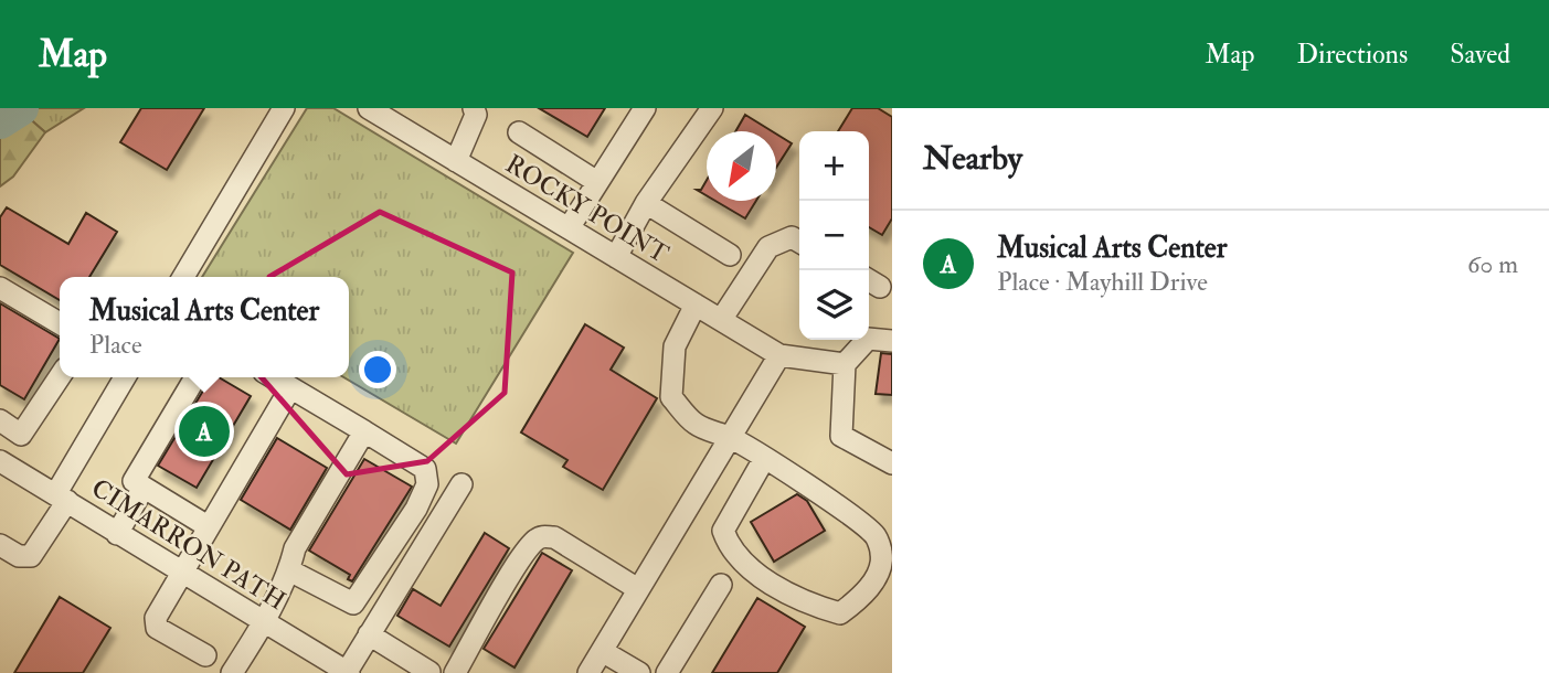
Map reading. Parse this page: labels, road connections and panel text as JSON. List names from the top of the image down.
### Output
{
  "streets": {
    "street": ["ROCKY POINT", "CIMARRON PATH"]
  },
  "north": "bottom left",
  "page": {
    "header": "Map",
    "nav": ["Map", "Directions", "Saved"],
    "heading": "Nearby",
    "map_buttons": ["+", "−"],
    "list": [
      {
        "mark": "A",
        "name": "Musical Arts Center",
        "note": "Place · Mayhill Drive",
        "value": "60 m"
      }
    ],
    "popup": ["Musical Arts Center", "Place"],
    "pins": "A"
  }
}
